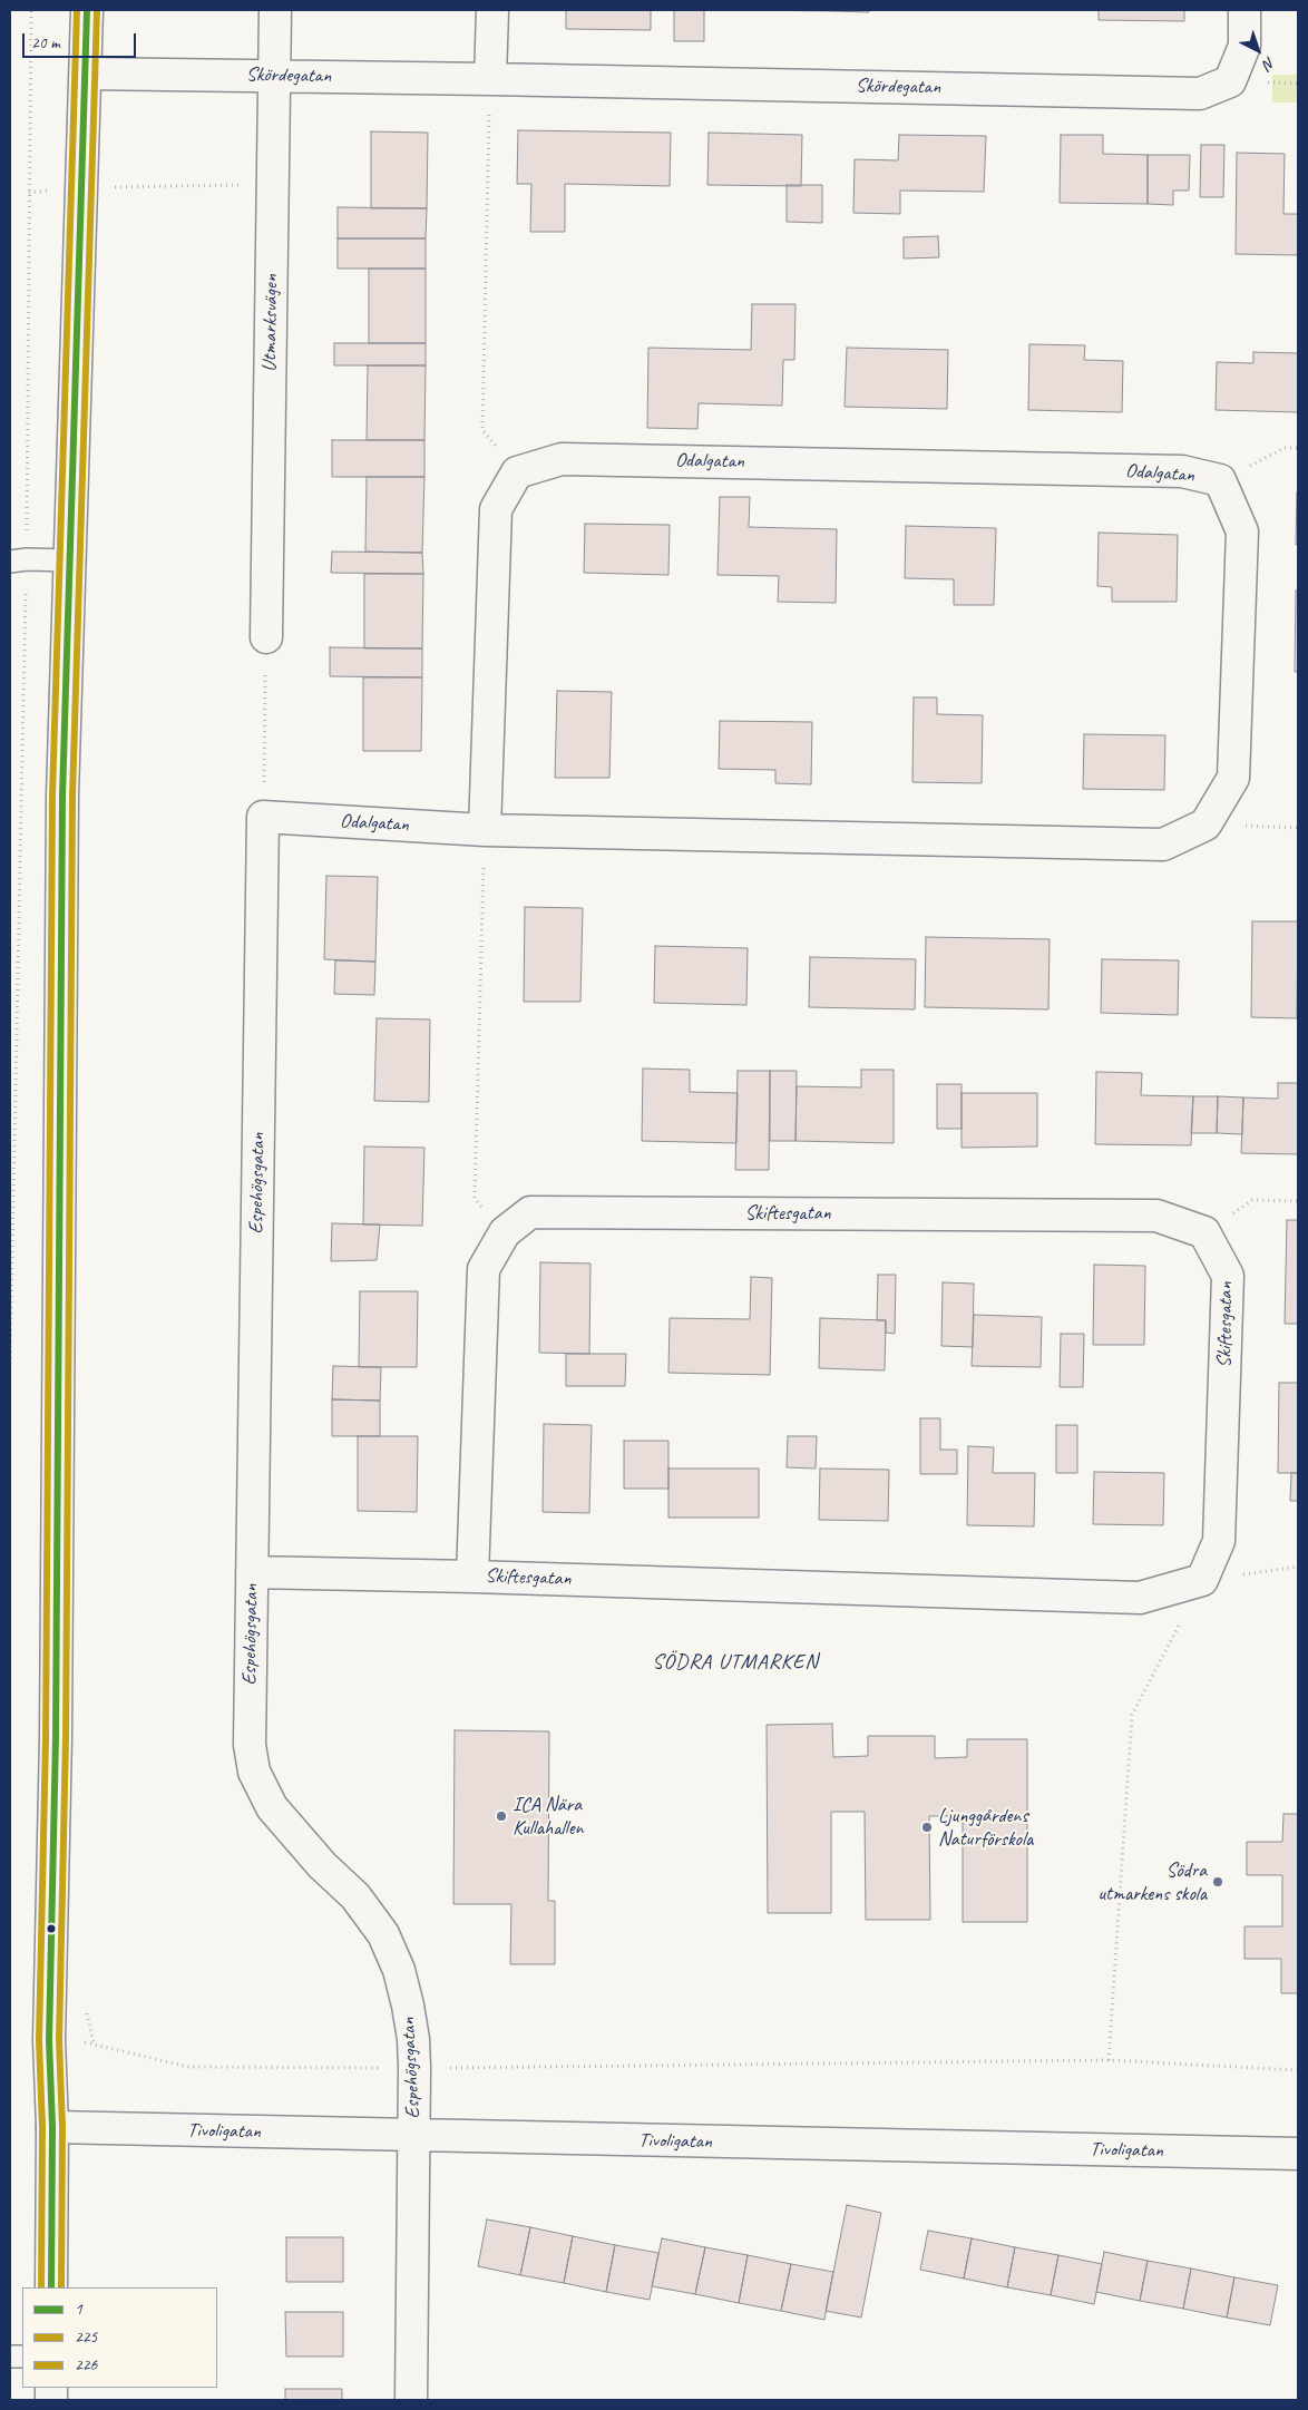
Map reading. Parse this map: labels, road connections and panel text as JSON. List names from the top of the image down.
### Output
{
  "streets": {
    "street": [
      "Skördegatan",
      "Utmarksvägen",
      "Odalgatan",
      "Espehögsgatan",
      "Skiftesgatan",
      "Tivoligatan"
    ]
  },
  "crossings": [
    ["Skördegatan", "Utmarksvägen"],
    ["Odalgatan", "Espehögsgatan"],
    ["Espehögsgatan", "Skiftesgatan"],
    ["Espehögsgatan", "Tivoligatan"]
  ],
  "districts": ["SÖDRA UTMARKEN"],
  "places": ["ICA Nära Kullahallen", "Ljunggårdens Naturförskola", "Södra utmarkens skola"],
  "lines": ["transit line 1", "transit line 225", "transit line 226"],
  "legend": ["1", "225", "226"],
  "scale_bar": "20 m",
  "north": "bottom right"
}
